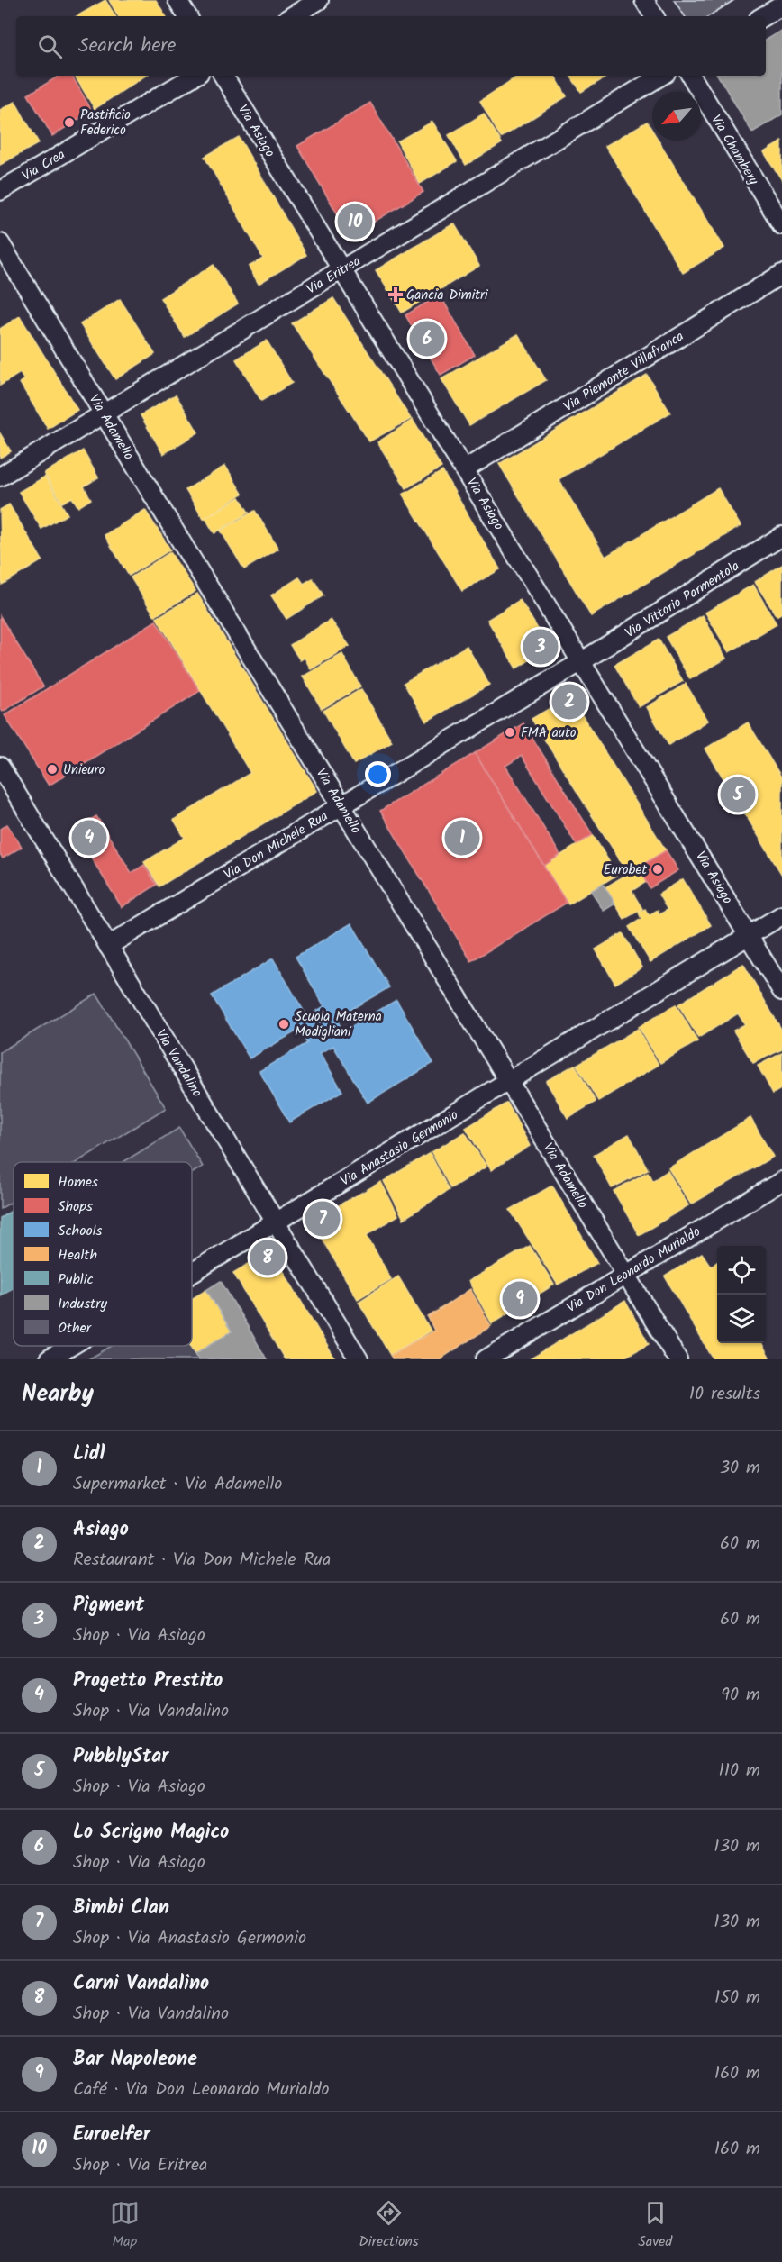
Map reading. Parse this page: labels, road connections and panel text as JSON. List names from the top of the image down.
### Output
{
  "streets": {
    "street": [
      "Via Asiago",
      "Via Chambery",
      "Via Crea",
      "Via Eritrea",
      "Via Piemonte Villafranca",
      "Via Adamello",
      "Via Vittorio Parmentola",
      "Via Don Michele Rua",
      "Via Vandalino",
      "Via Anastasio Germonio",
      "Via Don Leonardo Murialdo"
    ]
  },
  "crossings": [
    ["Via Asiago", "Via Eritrea"],
    ["Via Asiago", "Via Piemonte Villafranca"],
    ["Via Asiago", "Via Vittorio Parmentola"],
    ["Via Asiago", "Via Don Michele Rua"],
    ["Via Asiago", "Via Anastasio Germonio"],
    ["Via Eritrea", "Via Adamello"],
    ["Via Adamello", "Via Don Michele Rua"],
    ["Via Adamello", "Via Anastasio Germonio"],
    ["Via Adamello", "Via Don Leonardo Murialdo"],
    ["Via Vittorio Parmentola", "Via Don Michele Rua"],
    ["Via Don Michele Rua", "Via Vandalino"],
    ["Via Vandalino", "Via Anastasio Germonio"]
  ],
  "places": {
    "other": [
      "Pastificio Federico",
      "FMA auto",
      "Unieuro",
      "Eurobet",
      "Scuola Materna Modigliani"
    ],
    "health": ["Gancia Dimitri"]
  },
  "legend": [
    "Homes",
    "Shops",
    "Schools",
    "Health",
    "Public",
    "Industry",
    "Other"
  ],
  "north": "bottom left",
  "page": {
    "search": "Search here",
    "pins": [
      "10",
      "6",
      "3",
      "2",
      "5",
      "1",
      "4",
      "7",
      "8",
      "9"
    ],
    "heading": ["Nearby", "10 results"],
    "list": [
      {
        "mark": "1",
        "name": "Lidl",
        "note": "Supermarket · Via Adamello",
        "value": "30 m"
      },
      {
        "mark": "2",
        "name": "Asiago",
        "note": "Restaurant · Via Don Michele Rua",
        "value": "60 m"
      },
      {
        "mark": "3",
        "name": "Pigment",
        "note": "Shop · Via Asiago",
        "value": "60 m"
      },
      {
        "mark": "4",
        "name": "Progetto Prestito",
        "note": "Shop · Via Vandalino",
        "value": "90 m"
      },
      {
        "mark": "5",
        "name": "PubblyStar",
        "note": "Shop · Via Asiago",
        "value": "110 m"
      },
      {
        "mark": "6",
        "name": "Lo Scrigno Magico",
        "note": "Shop · Via Asiago",
        "value": "130 m"
      },
      {
        "mark": "7",
        "name": "Bimbi Clan",
        "note": "Shop · Via Anastasio Germonio",
        "value": "130 m"
      },
      {
        "mark": "8",
        "name": "Carni Vandalino",
        "note": "Shop · Via Vandalino",
        "value": "150 m"
      },
      {
        "mark": "9",
        "name": "Bar Napoleone",
        "note": "Café · Via Don Leonardo Murialdo",
        "value": "160 m"
      },
      {
        "mark": "10",
        "name": "Euroelfer",
        "note": "Shop · Via Eritrea",
        "value": "160 m"
      }
    ],
    "nav": ["Map", "Directions", "Saved"]
  }
}
